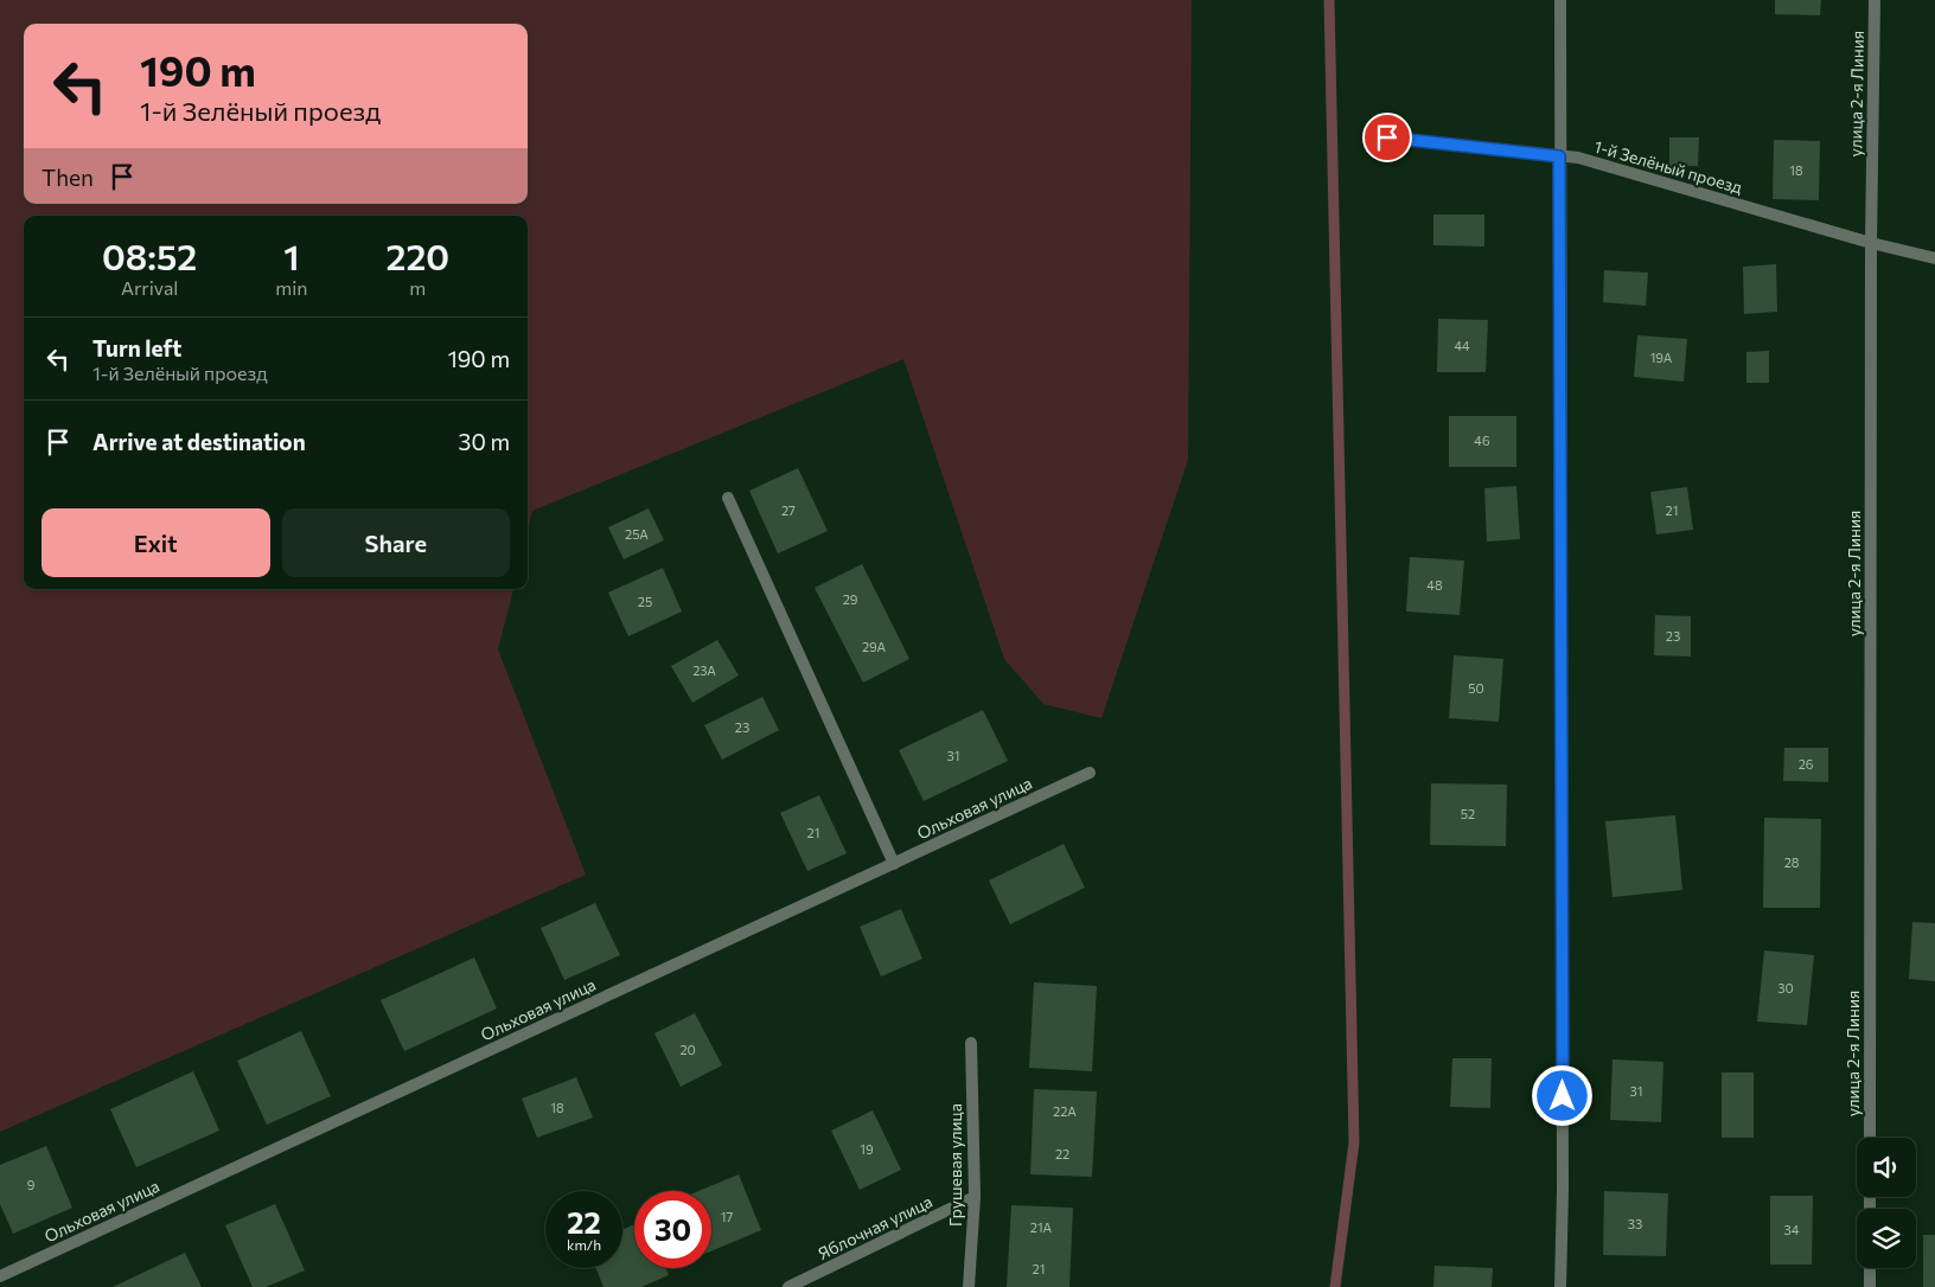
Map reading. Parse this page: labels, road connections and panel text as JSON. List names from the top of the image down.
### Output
{
  "streets": {
    "street": [
      "улица 2-я Линия",
      "1-й Зелёный проезд",
      "Ольховая улица",
      "Грушевая улица",
      "Яблочная улица"
    ]
  },
  "crossings": [
    ["улица 2-я Линия", "1-й Зелёный проезд"],
    ["Грушевая улица", "Яблочная улица"]
  ],
  "house_numbers": [
    "18",
    "44",
    "19А",
    "46",
    "27",
    "21",
    "25А",
    "48",
    "29",
    "25",
    "23",
    "29А",
    "23А",
    "50",
    "23",
    "31",
    "26",
    "52",
    "21",
    "28",
    "30",
    "20",
    "31",
    "18",
    "22А",
    "19",
    "22",
    "9",
    "17",
    "33",
    "21А",
    "34",
    "21"
  ],
  "page": {
    "turn": ["190 m", "1-й Зелёный проезд"],
    "then": "Then",
    "eta": [
      "08:52",
      "Arrival",
      "1",
      "min",
      "220",
      "m"
    ],
    "list": [
      {
        "name": "Turn left",
        "note": "1-й Зелёный проезд",
        "value": "190 m"
      },
      {
        "name": "Arrive at destination",
        "value": "30 m"
      }
    ],
    "buttons": ["Exit", "Share"],
    "speed": "22 km/h",
    "limit": "30"
  }
}
